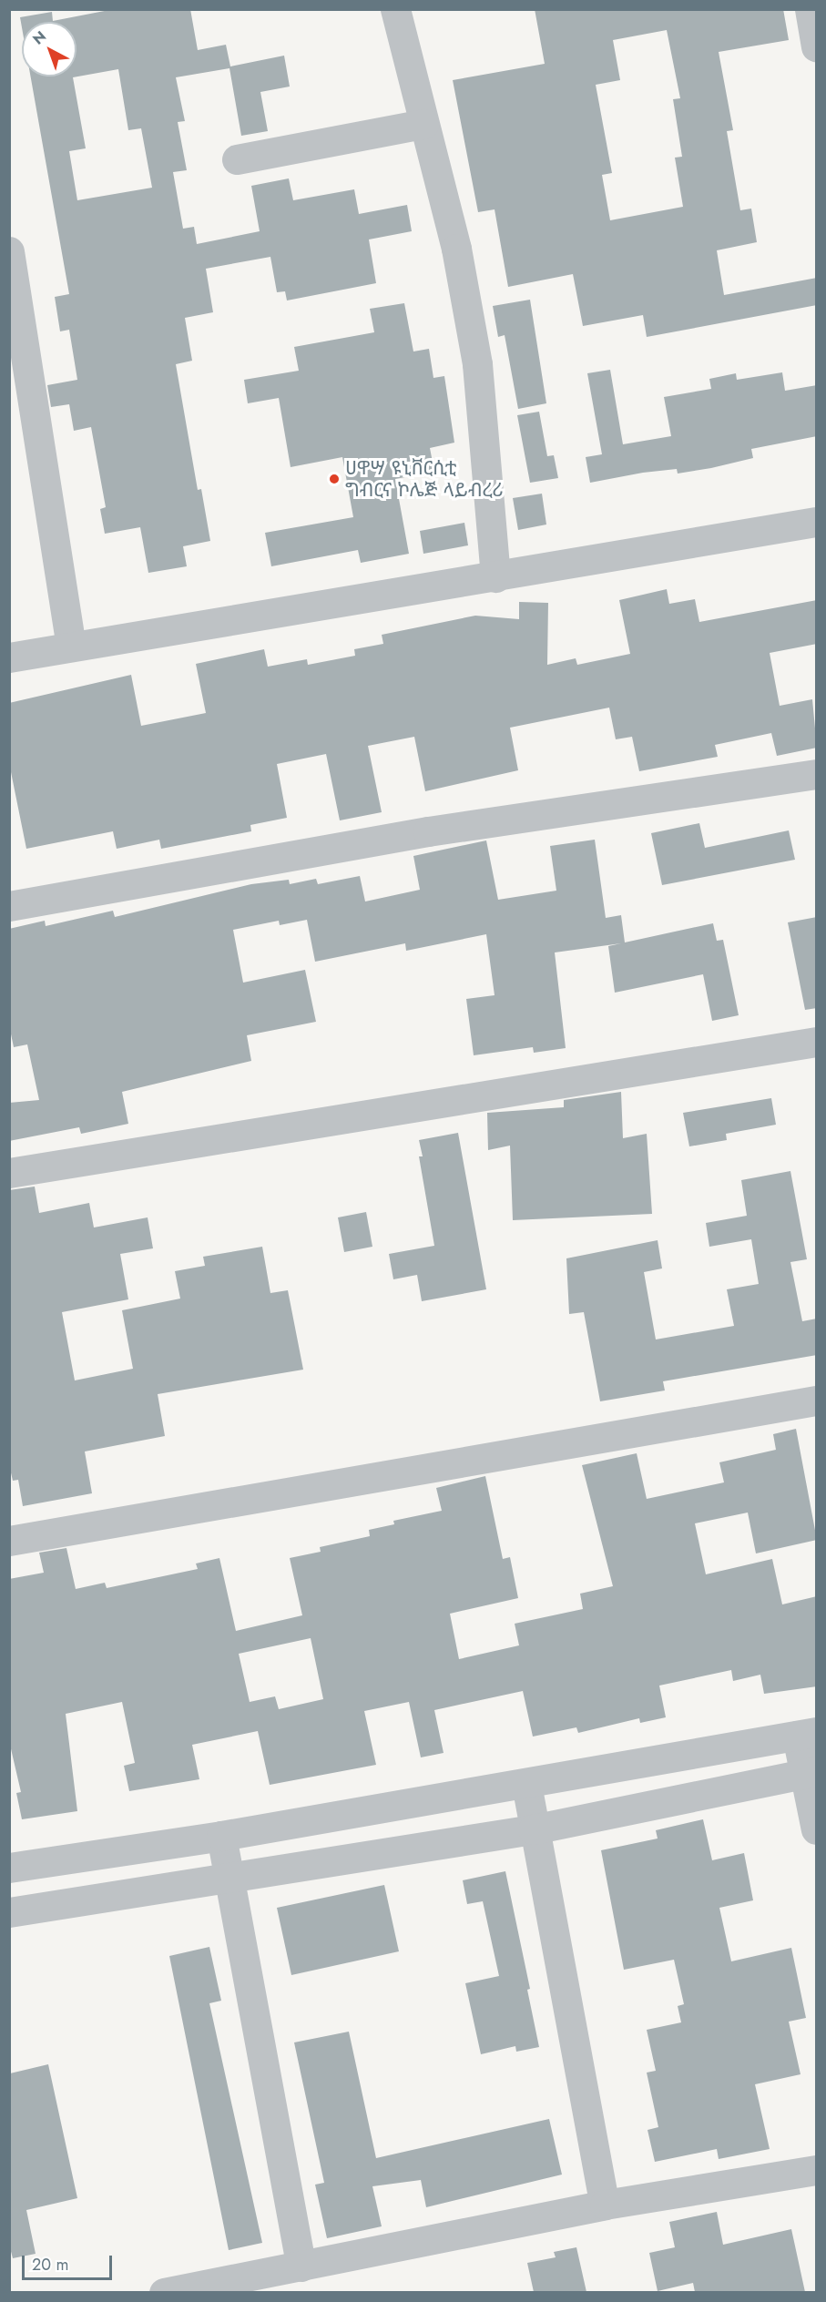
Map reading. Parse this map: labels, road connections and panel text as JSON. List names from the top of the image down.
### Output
{
  "places": ["ሀዋሣ ዩኒቨርሲቲ ግብርና ኮሌጅ ላይብረሪ"],
  "scale_bar": "20 m",
  "north": "top left"
}
